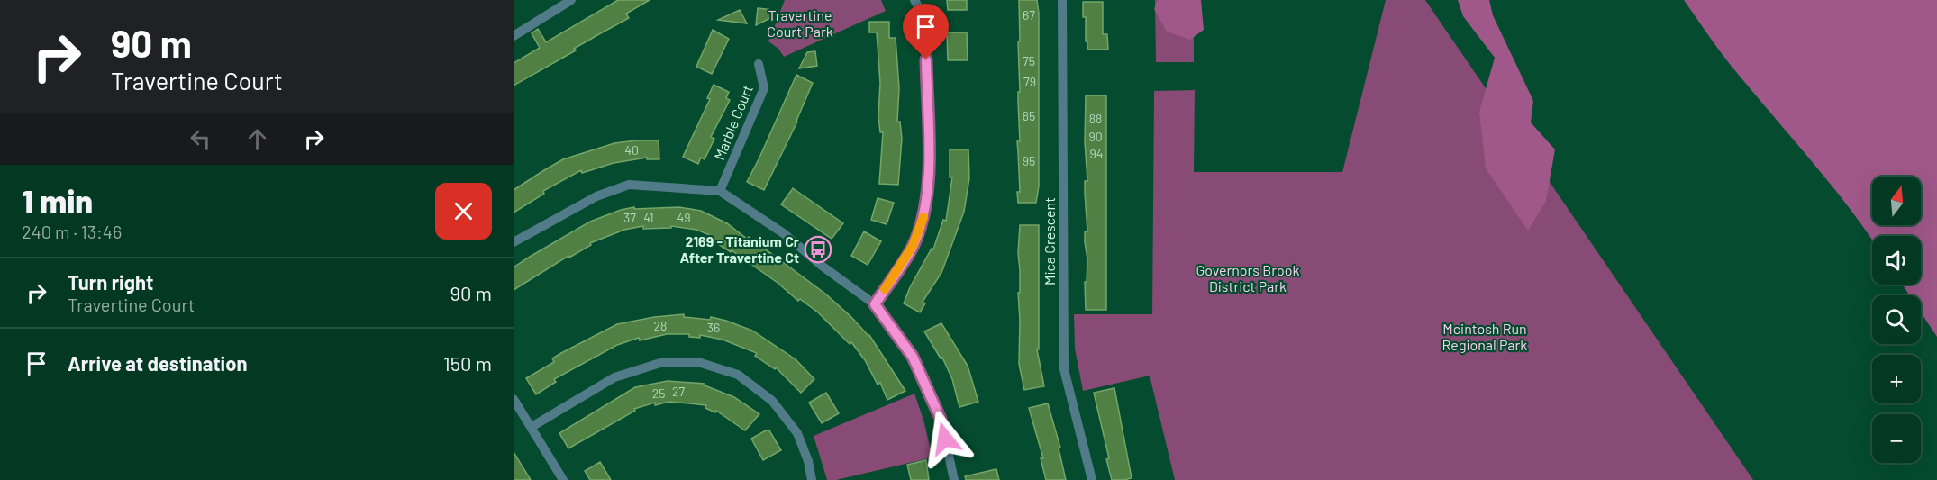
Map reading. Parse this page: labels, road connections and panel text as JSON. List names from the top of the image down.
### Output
{
  "streets": {
    "street": ["Marble Court", "Mica Crescent"]
  },
  "parks": ["Travertine Court Park", "Governors Brook District Park", "Mcintosh Run Regional Park"],
  "places": {
    "bus stop": ["2169 - Titanium Cr After Travertine Ct"]
  },
  "house_numbers": [
    "67",
    "75",
    "79",
    "85",
    "88",
    "90",
    "40",
    "94",
    "95",
    "37",
    "41",
    "49",
    "28",
    "36",
    "27",
    "25"
  ],
  "north": "top",
  "page": {
    "turn": ["90 m", "Travertine Court"],
    "heading": ["1 min", "240 m · 13:46"],
    "map_buttons": ["+", "−"],
    "list": [
      {
        "name": "Turn right",
        "note": "Travertine Court",
        "value": "90 m"
      },
      {
        "name": "Arrive at destination",
        "value": "150 m"
      }
    ]
  }
}
